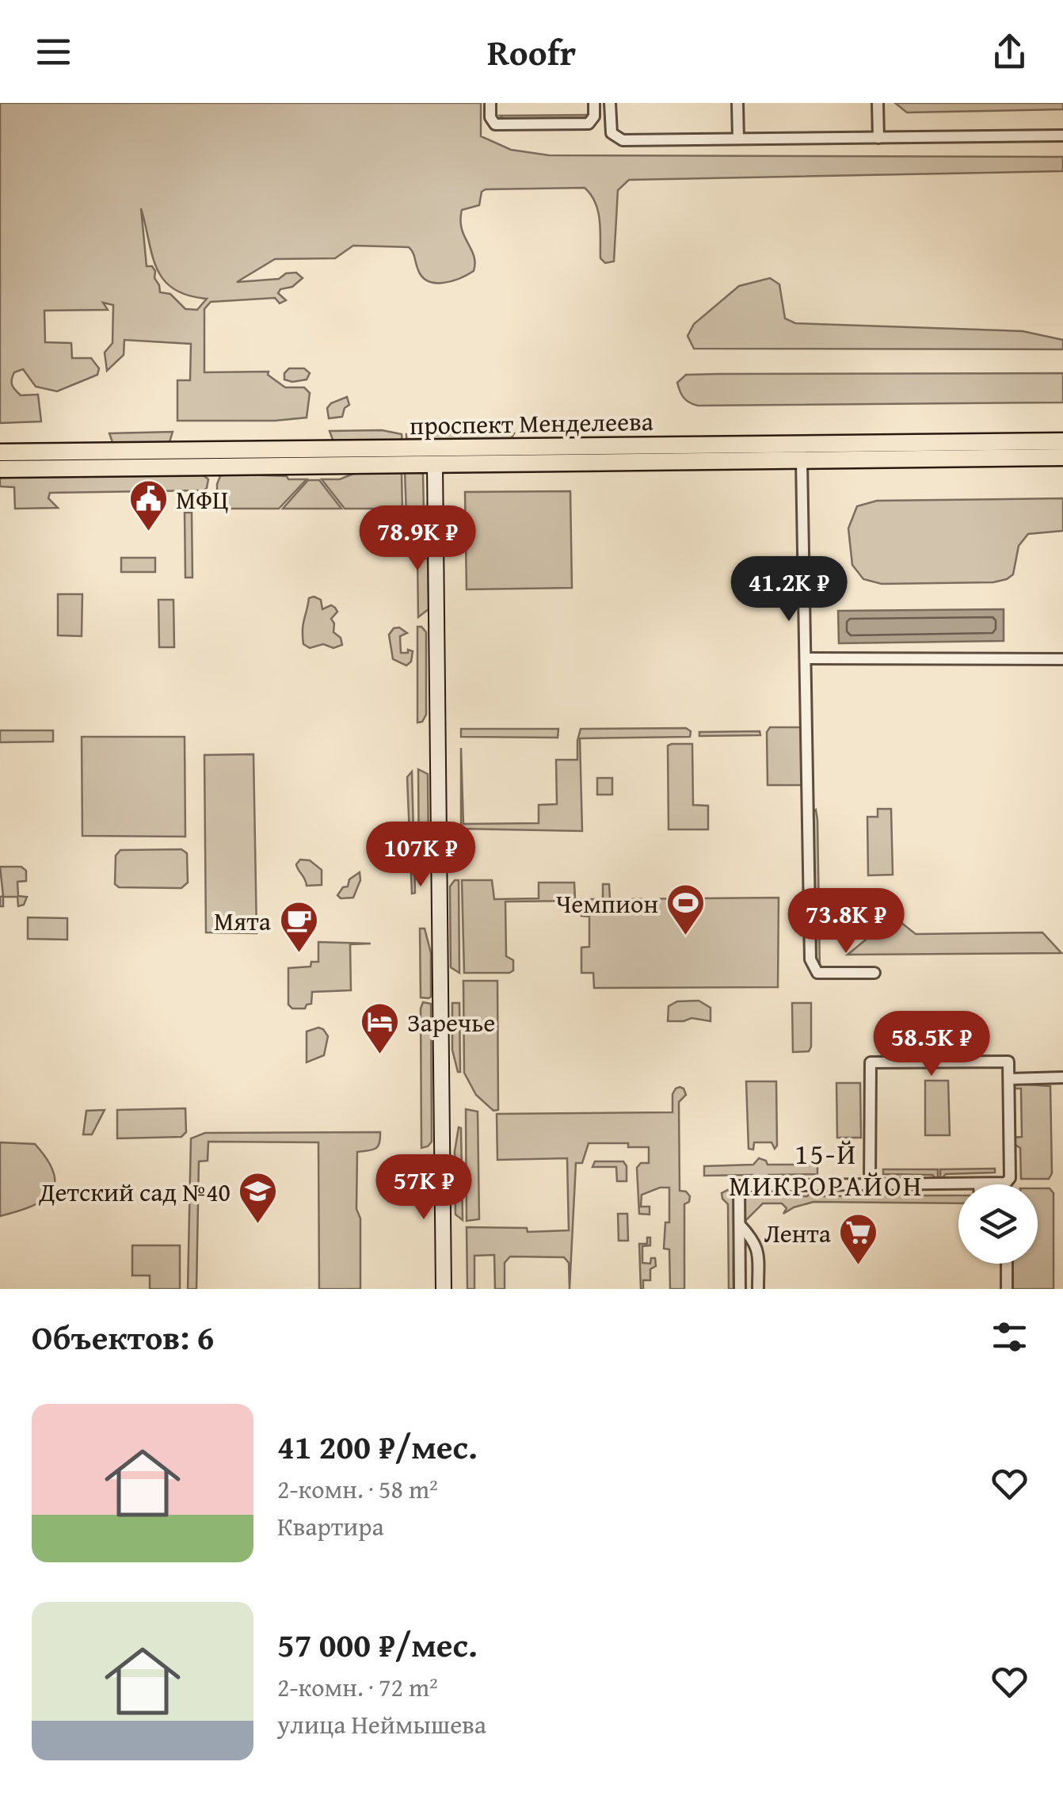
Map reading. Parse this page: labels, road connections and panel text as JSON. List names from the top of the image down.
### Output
{
  "streets": {
    "main road": ["проспект Менделеева"]
  },
  "districts": ["15-Й МИКРОРАЙОН"],
  "places": {
    "public building": ["МФЦ"],
    "sports": ["Чемпион"],
    "cafe": ["Мята"],
    "hotel": ["Заречье"],
    "school or university": ["Детский сад №40"],
    "supermarket": ["Лента"]
  },
  "page": {
    "header": "Roofr",
    "price": [
      "78.9K ₽",
      "41.2K ₽",
      "107K ₽",
      "73.8K ₽",
      "58.5K ₽",
      "57K ₽"
    ],
    "heading": "Объектов: 6",
    "list": [
      {
        "name": "41 200 ₽/мес.",
        "note": "2-комн. · 58 m² · Квартира"
      },
      {
        "name": "57 000 ₽/мес.",
        "note": "2-комн. · 72 m² · улица Неймышева"
      }
    ]
  }
}
